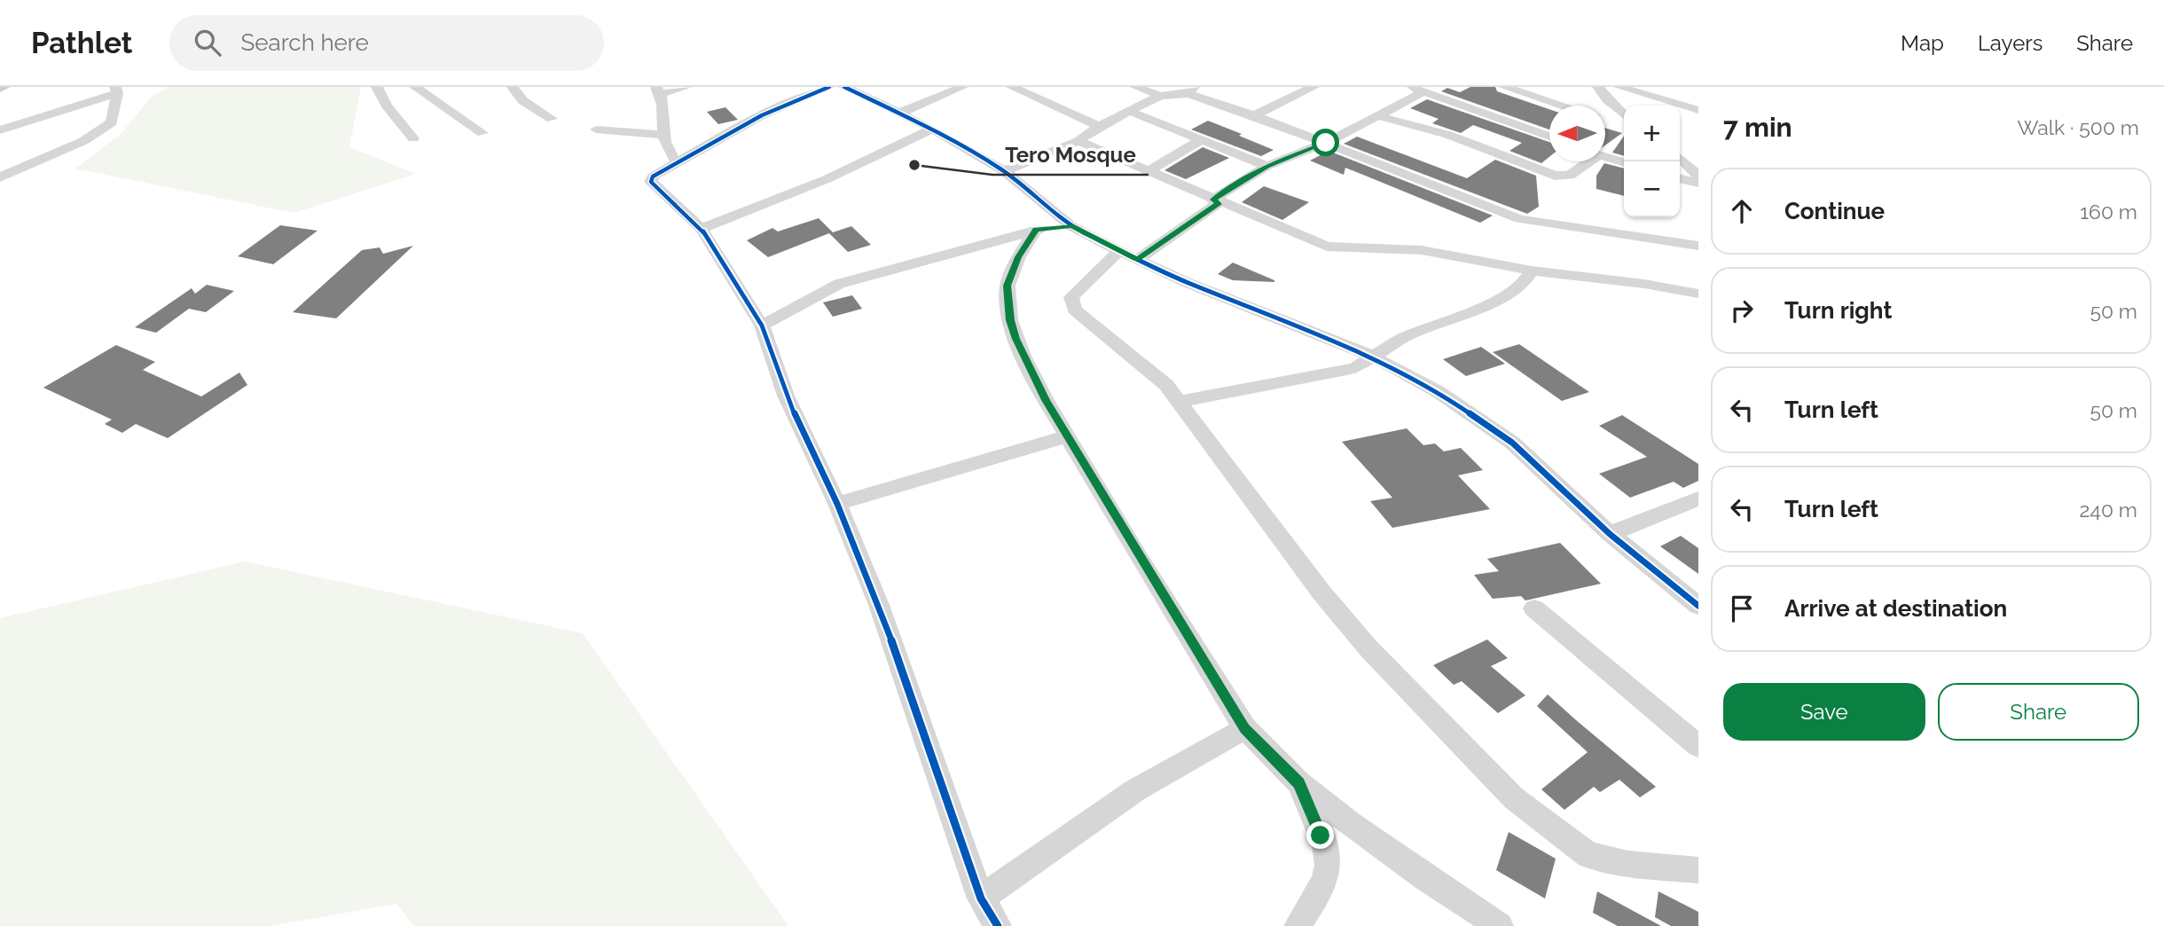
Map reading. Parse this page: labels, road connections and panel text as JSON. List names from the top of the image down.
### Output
{
  "places": ["Tero Mosque"],
  "north": "left",
  "page": {
    "header": "Pathlet",
    "search": "Search here",
    "nav": ["Map", "Layers", "Share"],
    "heading": ["7 min", "Walk · 500 m"],
    "map_buttons": ["+", "−"],
    "list": [
      ["Continue", "160 m"],
      ["Turn right", "50 m"],
      ["Turn left", "50 m"],
      ["Turn left", "240 m"],
      "Arrive at destination"
    ],
    "buttons": ["Save", "Share"]
  }
}
